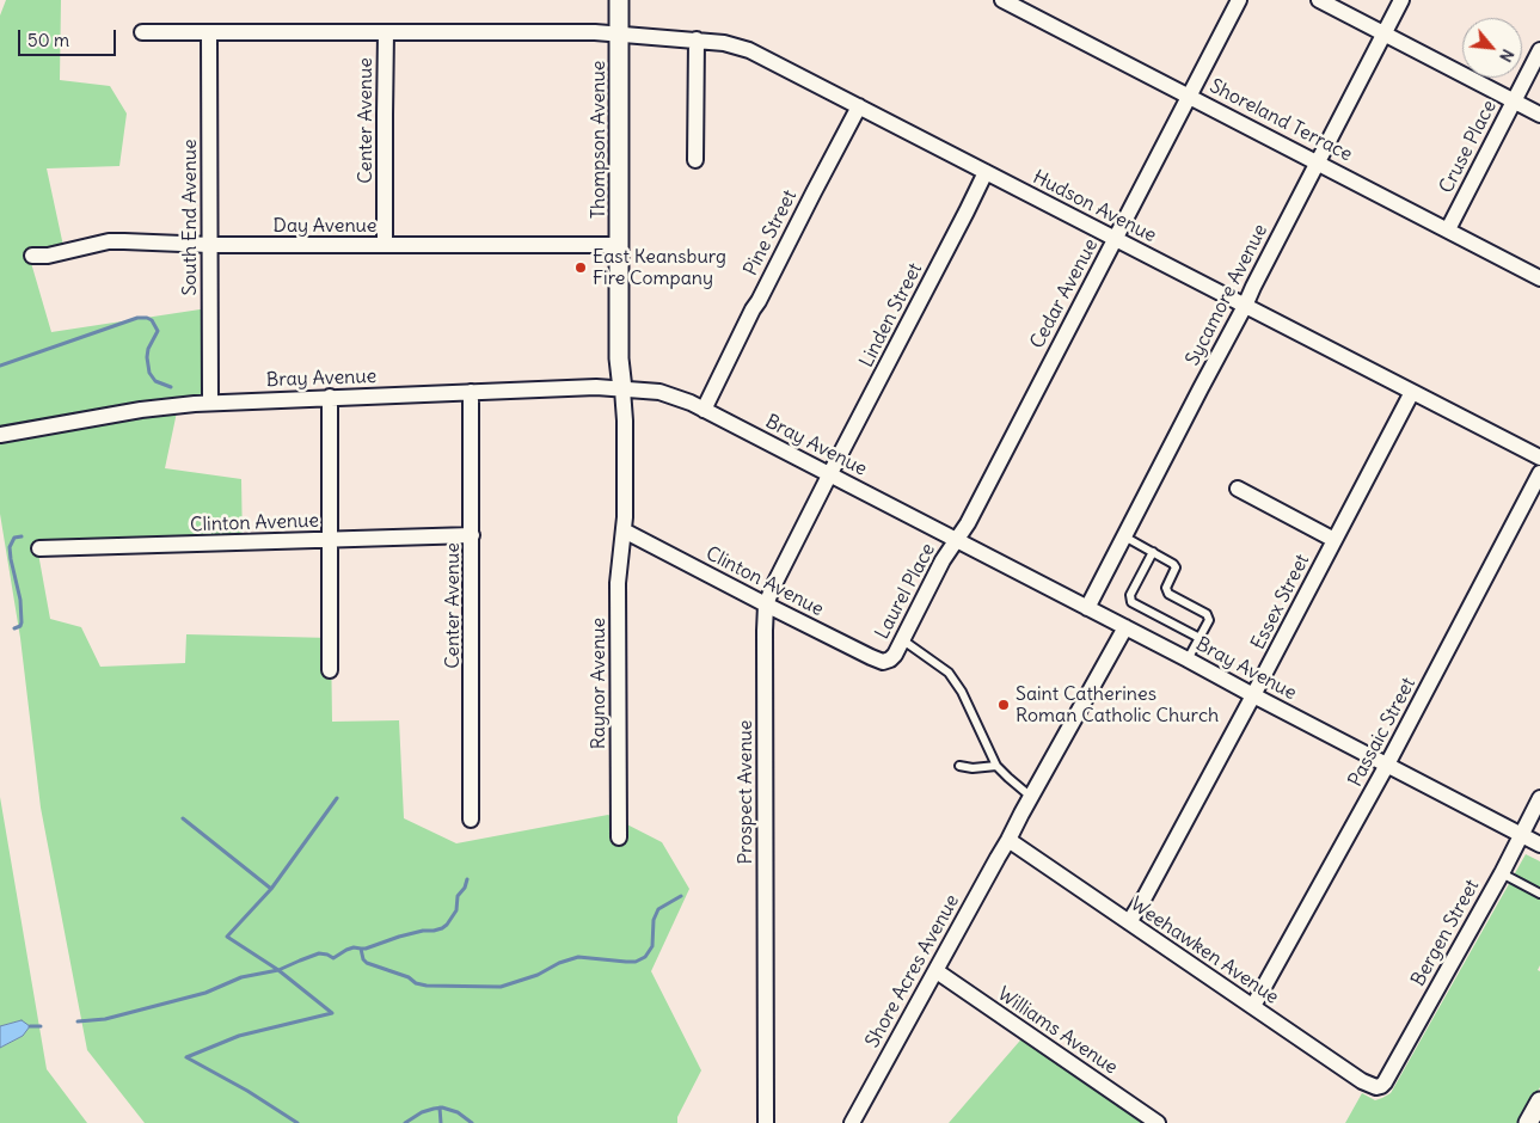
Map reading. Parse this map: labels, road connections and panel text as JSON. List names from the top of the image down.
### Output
{
  "streets": {
    "street": [
      "Center Avenue",
      "Shoreland Terrace",
      "Thompson Avenue",
      "Cruse Place",
      "Hudson Avenue",
      "South End Avenue",
      "Day Avenue",
      "Pine Street",
      "Cedar Avenue",
      "Sycamore Avenue",
      "Linden Street",
      "Bray Avenue",
      "Clinton Avenue",
      "Laurel Place",
      "Essex Street",
      "Raynor Avenue",
      "Passaic Street",
      "Prospect Avenue",
      "Bergen Street",
      "Weehawken Avenue",
      "Shore Acres Avenue",
      "Williams Avenue"
    ]
  },
  "crossings": [
    ["Center Avenue", "Hudson Avenue"],
    ["Center Avenue", "Day Avenue"],
    ["Center Avenue", "Bray Avenue"],
    ["Center Avenue", "Clinton Avenue"],
    ["Shoreland Terrace", "Cruse Place"],
    ["Shoreland Terrace", "Cedar Avenue"],
    ["Shoreland Terrace", "Sycamore Avenue"],
    ["Thompson Avenue", "Hudson Avenue"],
    ["Thompson Avenue", "Day Avenue"],
    ["Thompson Avenue", "Bray Avenue"],
    ["Thompson Avenue", "Clinton Avenue"],
    ["Thompson Avenue", "Raynor Avenue"],
    ["Hudson Avenue", "South End Avenue"],
    ["Hudson Avenue", "Pine Street"],
    ["Hudson Avenue", "Cedar Avenue"],
    ["Hudson Avenue", "Sycamore Avenue"],
    ["Hudson Avenue", "Linden Street"],
    ["Hudson Avenue", "Essex Street"],
    ["South End Avenue", "Day Avenue"],
    ["South End Avenue", "Bray Avenue"],
    ["Pine Street", "Bray Avenue"],
    ["Cedar Avenue", "Bray Avenue"],
    ["Cedar Avenue", "Laurel Place"],
    ["Sycamore Avenue", "Bray Avenue"],
    ["Linden Street", "Bray Avenue"],
    ["Linden Street", "Prospect Avenue"],
    ["Bray Avenue", "Laurel Place"],
    ["Bray Avenue", "Essex Street"],
    ["Bray Avenue", "Passaic Street"],
    ["Bray Avenue", "Prospect Avenue"],
    ["Bray Avenue", "Bergen Street"],
    ["Bray Avenue", "Shore Acres Avenue"],
    ["Clinton Avenue", "Laurel Place"],
    ["Clinton Avenue", "Raynor Avenue"],
    ["Clinton Avenue", "Prospect Avenue"],
    ["Essex Street", "Weehawken Avenue"],
    ["Passaic Street", "Weehawken Avenue"],
    ["Bergen Street", "Weehawken Avenue"],
    ["Weehawken Avenue", "Shore Acres Avenue"],
    ["Shore Acres Avenue", "Williams Avenue"]
  ],
  "places": ["East Keansburg Fire Company", "Saint Catherines Roman Catholic Church"],
  "scale_bar": "50 m",
  "north": "bottom right"
}
